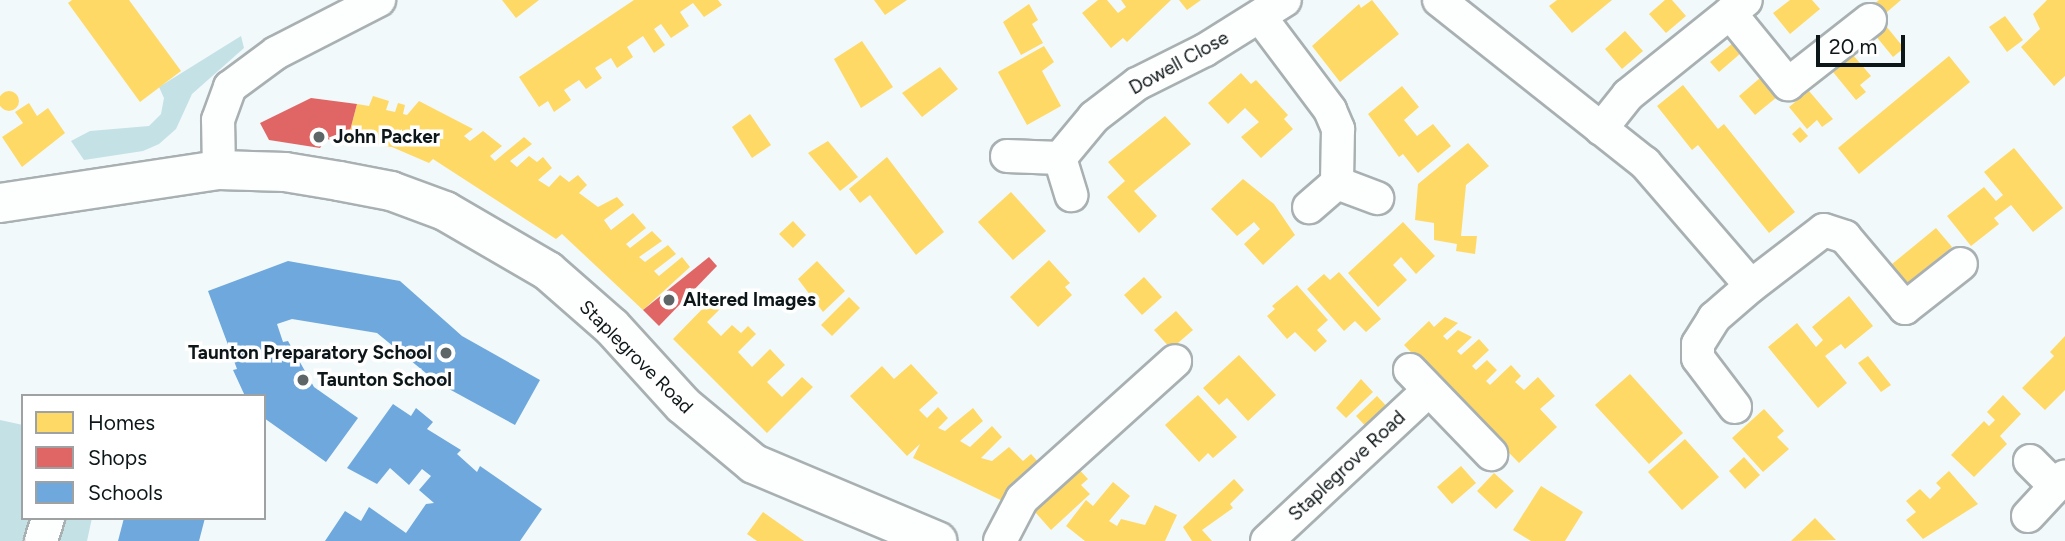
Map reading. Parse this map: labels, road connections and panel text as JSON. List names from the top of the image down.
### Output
{
  "streets": {
    "main road": ["Staplegrove Road"],
    "street": ["Dowell Close"]
  },
  "places": [
    "John Packer",
    "Altered Images",
    "Taunton Preparatory School",
    "Taunton School"
  ],
  "legend": ["Homes", "Shops", "Schools"],
  "scale_bar": "20 m"
}
